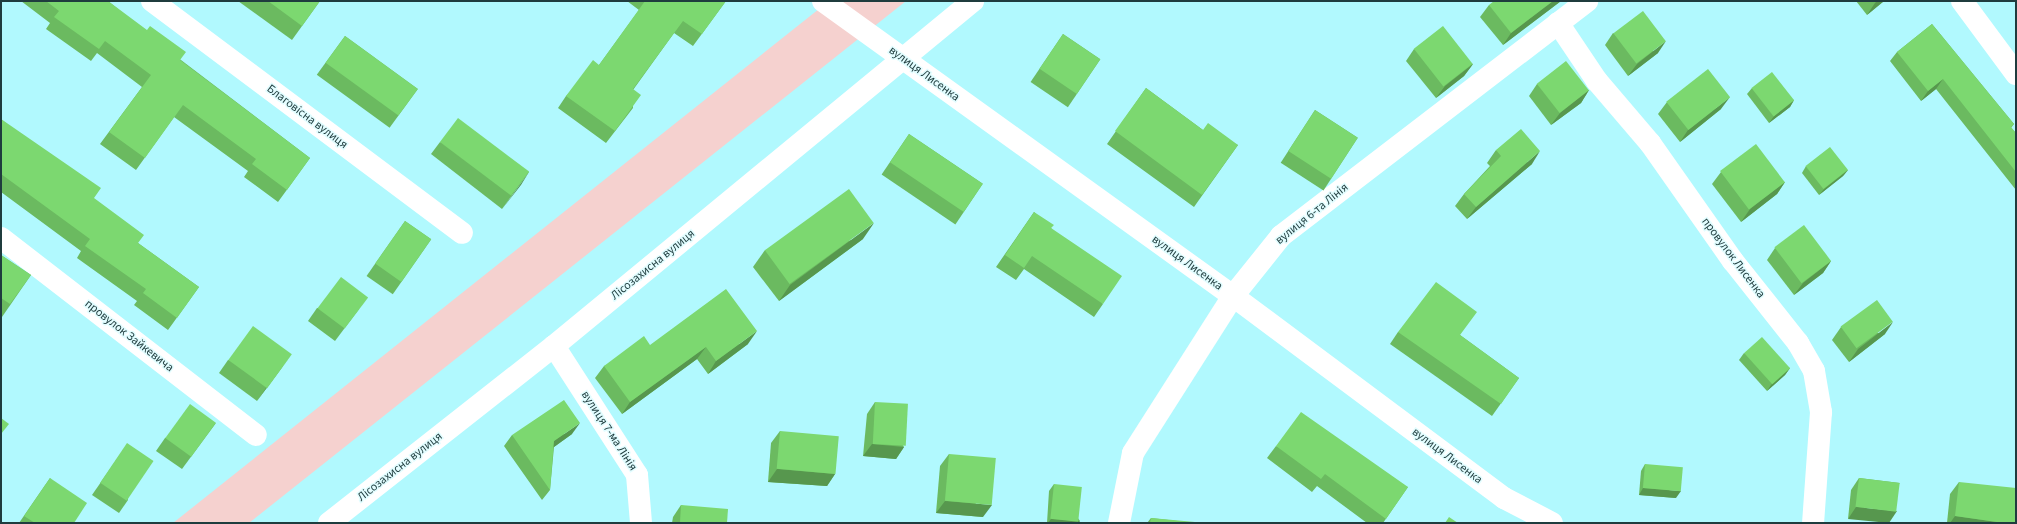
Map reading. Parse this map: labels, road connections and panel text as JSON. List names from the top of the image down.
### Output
{
  "streets": {
    "street": [
      "вулиця Лисенка",
      "Благовісна вулиця",
      "вулиця 6-та Лінія",
      "провулок Лисенка",
      "Лісозахисна вулиця",
      "провулок Зайкевича",
      "вулиця 7-ма Лінія"
    ]
  },
  "crossings": [
    ["вулиця Лисенка", "вулиця 6-та Лінія"],
    ["вулиця Лисенка", "Лісозахисна вулиця"],
    ["вулиця 6-та Лінія", "провулок Лисенка"],
    ["Лісозахисна вулиця", "вулиця 7-ма Лінія"]
  ]
}
